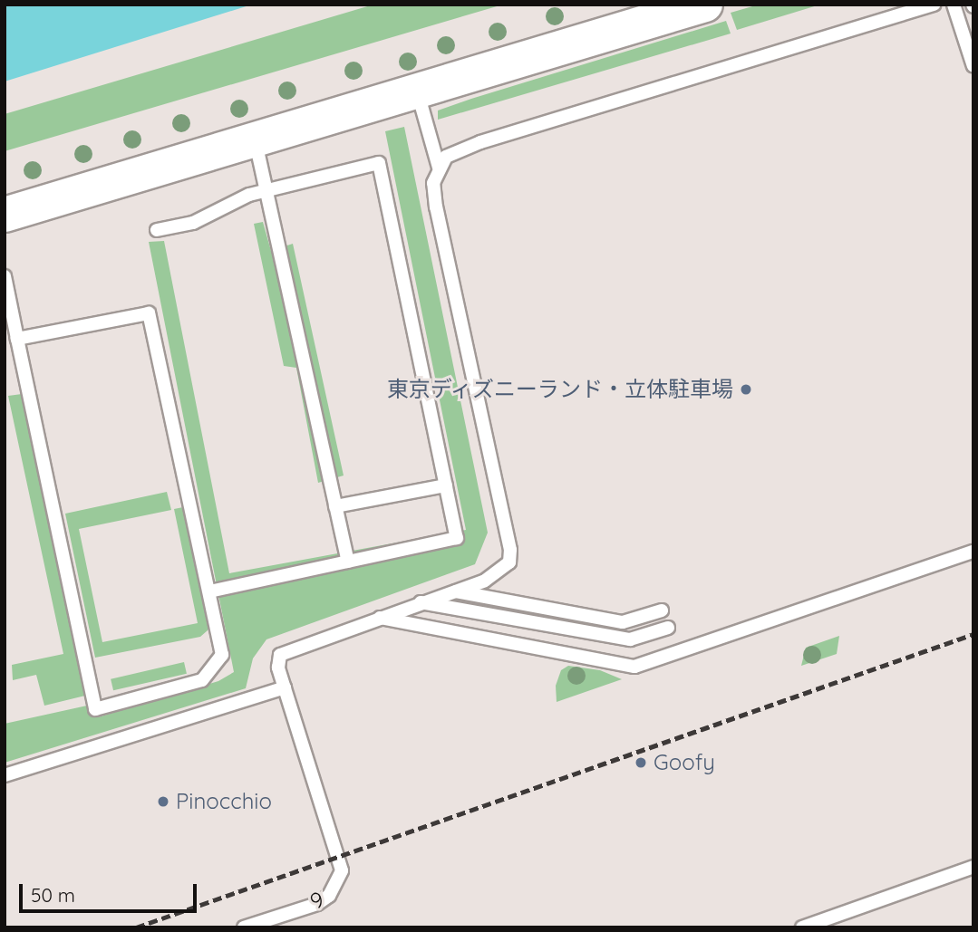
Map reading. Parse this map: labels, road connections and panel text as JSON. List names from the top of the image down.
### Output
{
  "streets": {
    "lane": ["9"]
  },
  "places": ["東京ディズニーランド・立体駐車場", "Goofy", "Pinocchio"],
  "scale_bar": "50 m"
}
